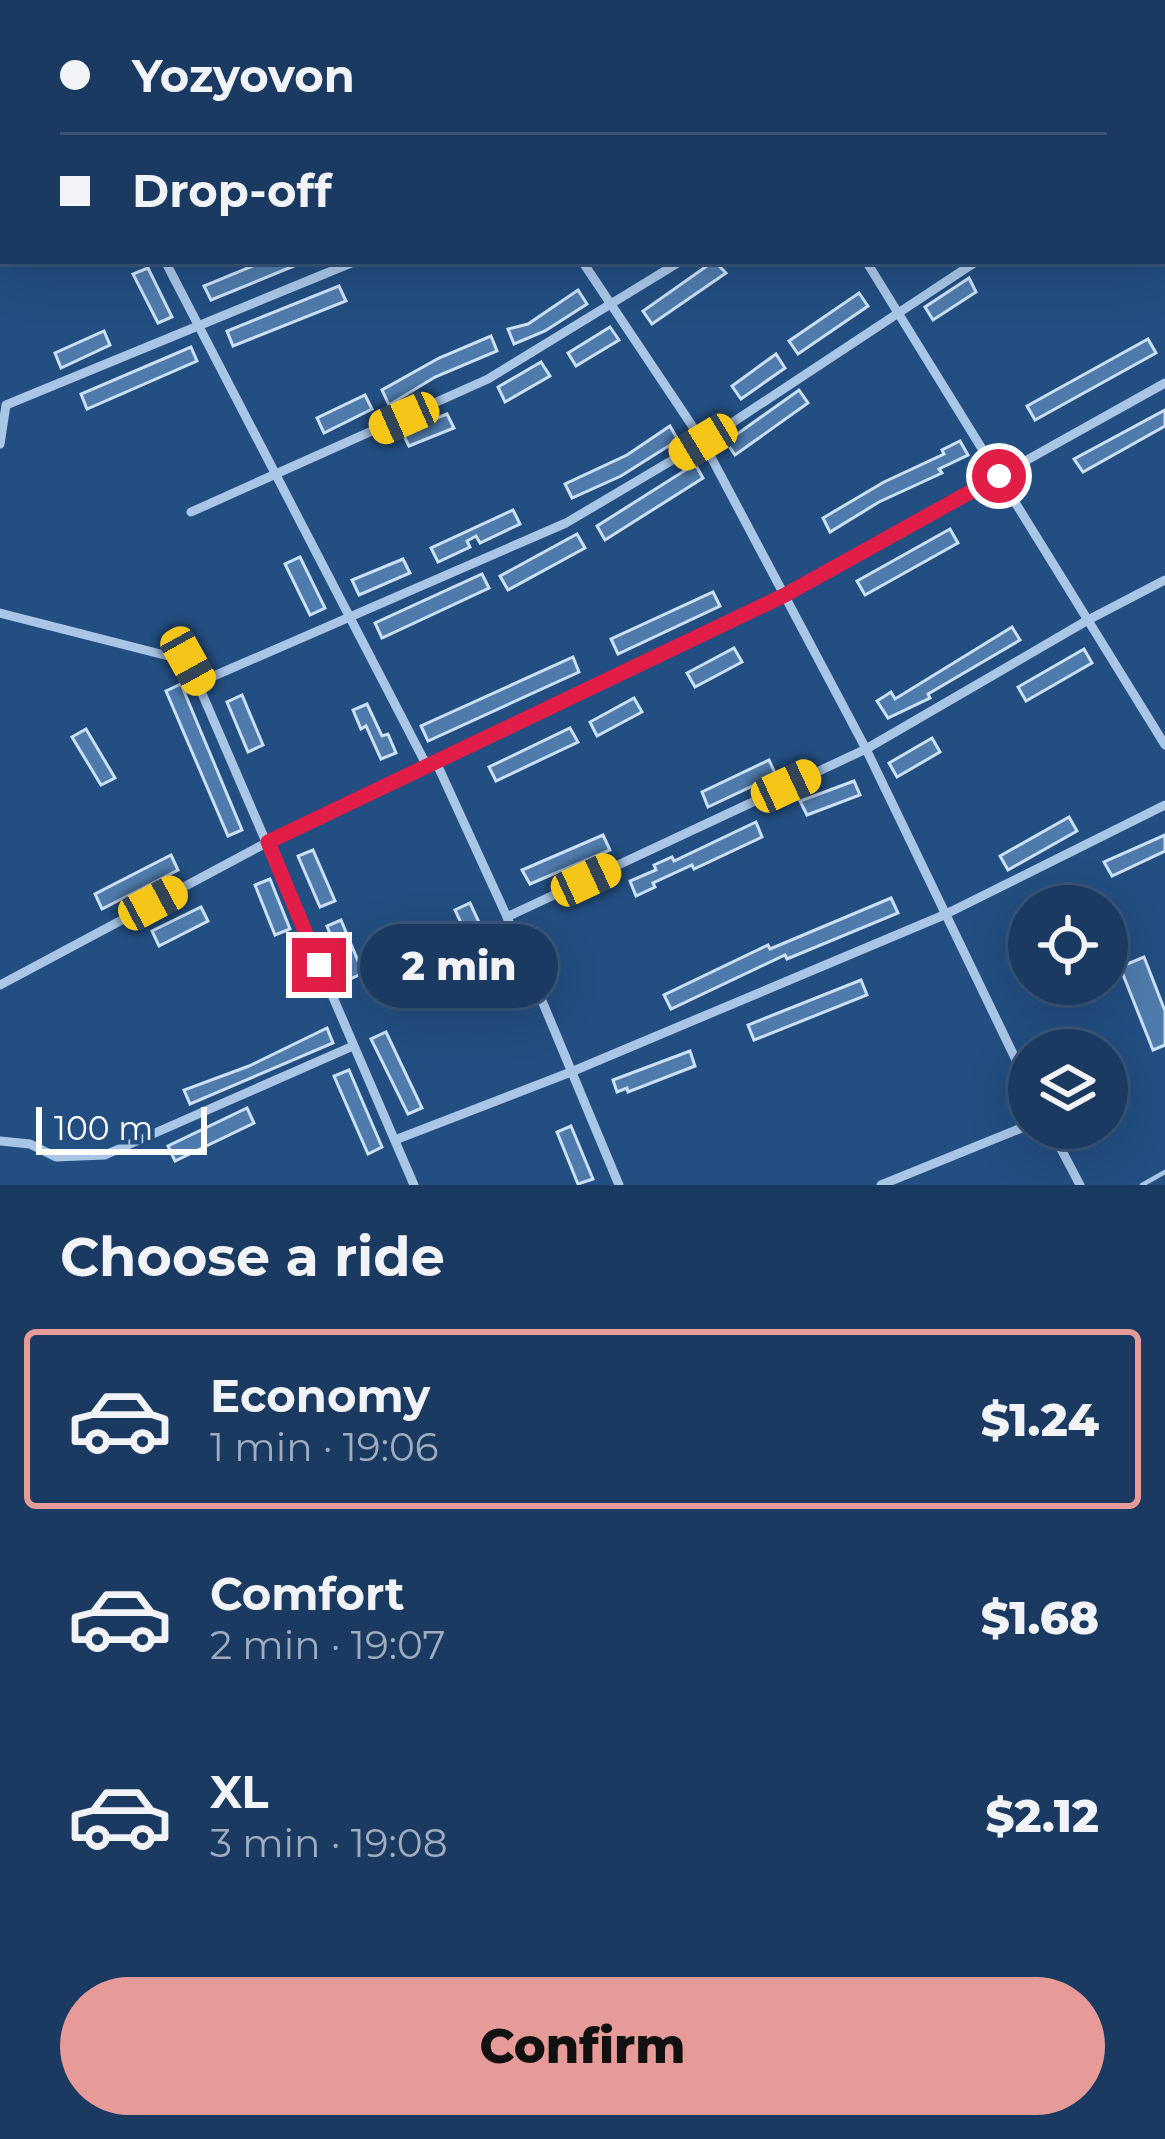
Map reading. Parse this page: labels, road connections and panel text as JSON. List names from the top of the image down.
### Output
{
  "scale_bar": "100 m",
  "page": {
    "banner": ["Yozyovon", "Drop-off"],
    "bubble": "2 min",
    "scale": "100 m",
    "heading": "Choose a ride",
    "list": [
      {
        "name": "Economy",
        "note": "1 min · 19:06",
        "value": "$1.24"
      },
      {
        "name": "Comfort",
        "note": "2 min · 19:07",
        "value": "$1.68"
      },
      {
        "name": "XL",
        "note": "3 min · 19:08",
        "value": "$2.12"
      }
    ],
    "buttons": "Confirm"
  }
}
